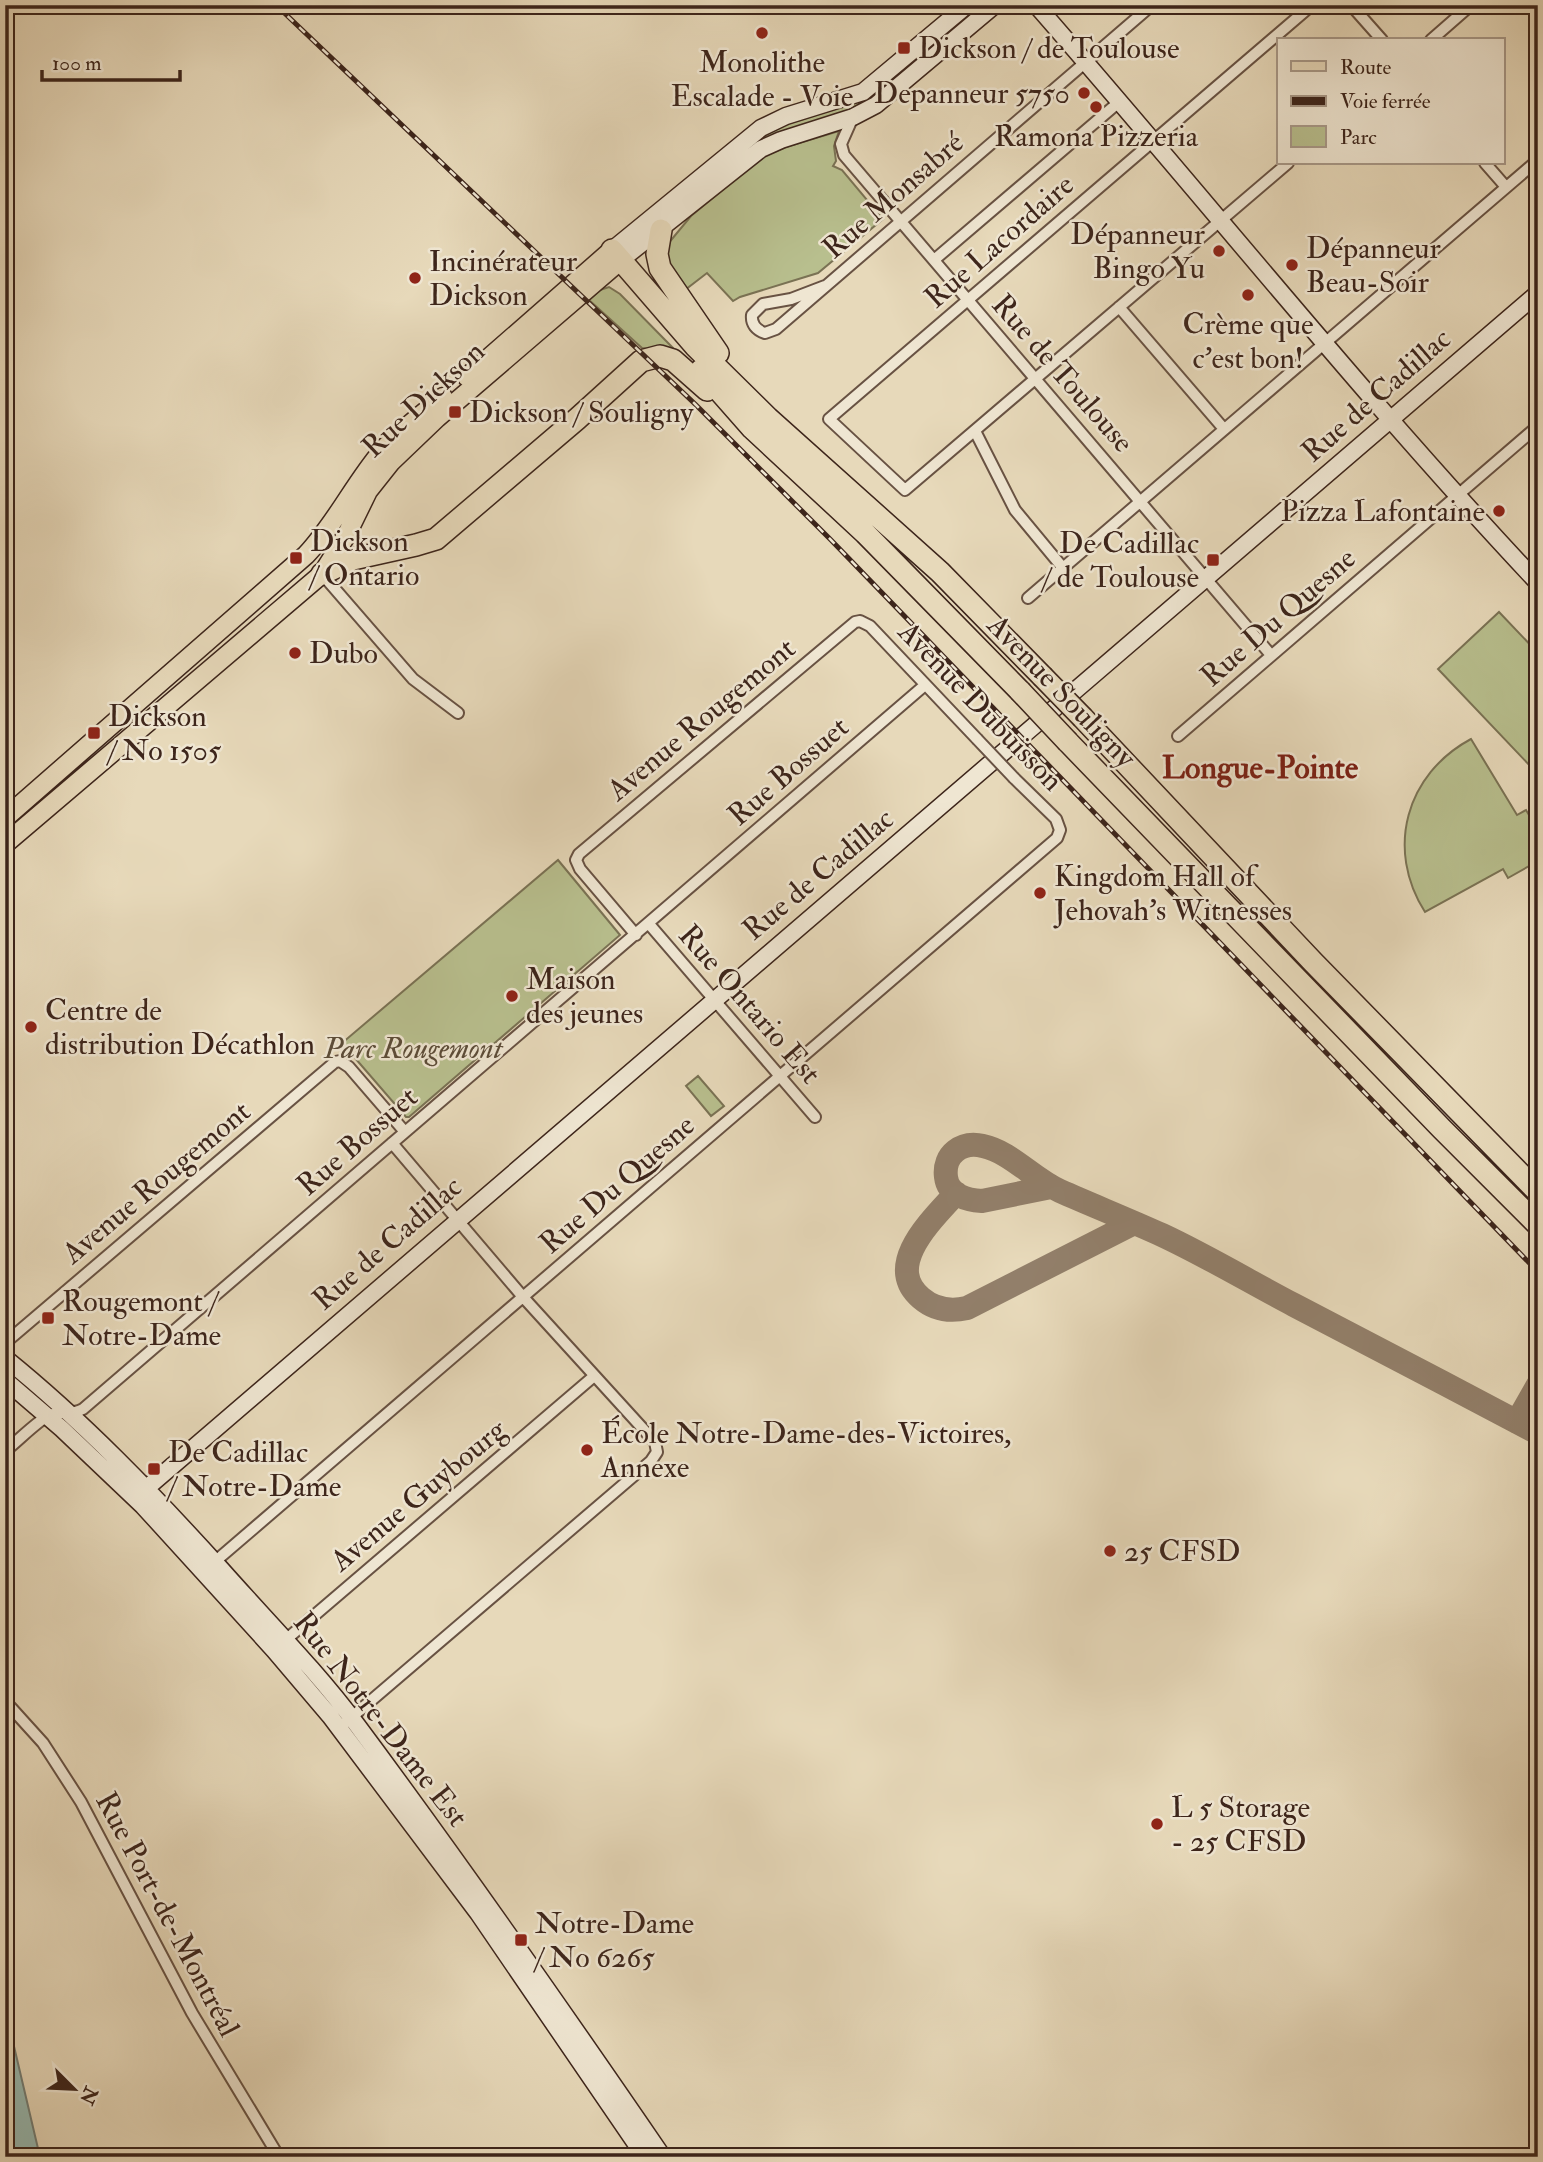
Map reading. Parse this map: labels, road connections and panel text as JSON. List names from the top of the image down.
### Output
{
  "streets": {
    "highway": ["Avenue Souligny"],
    "main road": ["Rue de Cadillac", "Rue Dickson", "Rue Notre-Dame Est"],
    "street": [
      "Rue Monsabré",
      "Rue Lacordaire",
      "Rue de Toulouse",
      "Rue Du Quesne",
      "Avenue Dubuisson",
      "Avenue Rougemont",
      "Rue Bossuet",
      "Rue Ontario Est",
      "Avenue Guybourg",
      "Rue Port-de-Montréal"
    ]
  },
  "crossings": [
    ["Rue Monsabré", "Rue de Toulouse"],
    ["Rue Lacordaire", "Rue de Toulouse"],
    ["Rue de Toulouse", "Rue de Cadillac"],
    ["Rue de Toulouse", "Rue Dickson"],
    ["Rue de Toulouse", "Rue Du Quesne"],
    ["Rue de Cadillac", "Rue Ontario Est"],
    ["Rue de Cadillac", "Rue Notre-Dame Est"],
    ["Rue Dickson", "Avenue Souligny"],
    ["Rue Du Quesne", "Avenue Dubuisson"],
    ["Rue Du Quesne", "Rue Ontario Est"],
    ["Rue Du Quesne", "Rue Notre-Dame Est"],
    ["Avenue Dubuisson", "Avenue Rougemont"],
    ["Avenue Dubuisson", "Rue Bossuet"],
    ["Avenue Rougemont", "Rue Bossuet"],
    ["Avenue Rougemont", "Rue Ontario Est"],
    ["Rue Bossuet", "Rue Ontario Est"],
    ["Rue Bossuet", "Rue Notre-Dame Est"],
    ["Avenue Guybourg", "Rue Notre-Dame Est"]
  ],
  "districts": ["Longue-Pointe"],
  "parks": ["Parc Rougemont"],
  "places": {
    "other": [
      "Monolithe Escalade - Voie",
      "Depanneur 5750",
      "Ramona Pizzeria",
      "Dépanneur Bingo Yu",
      "Dépanneur Beau-Soir",
      "Incinérateur Dickson",
      "Crème que c'est bon!",
      "Pizza Lafontaine",
      "Dubo",
      "Kingdom Hall of Jehovah's Witnesses",
      "Maison des jeunes",
      "Centre de distribution Décathlon",
      "École Notre-Dame-des-Victoires, Annexe",
      "25 CFSD",
      "L 5 Storage - 25 CFSD"
    ],
    "transit": [
      "Dickson / de Toulouse",
      "Dickson / Souligny",
      "Dickson / Ontario",
      "De Cadillac / de Toulouse",
      "Dickson / No 1505",
      "Rougemont / Notre-Dame",
      "De Cadillac / Notre-Dame",
      "Notre-Dame / No 6265"
    ]
  },
  "legend": ["Route", "Voie ferrée", "Parc"],
  "scale_bar": "100 m",
  "north": "bottom right"
}
